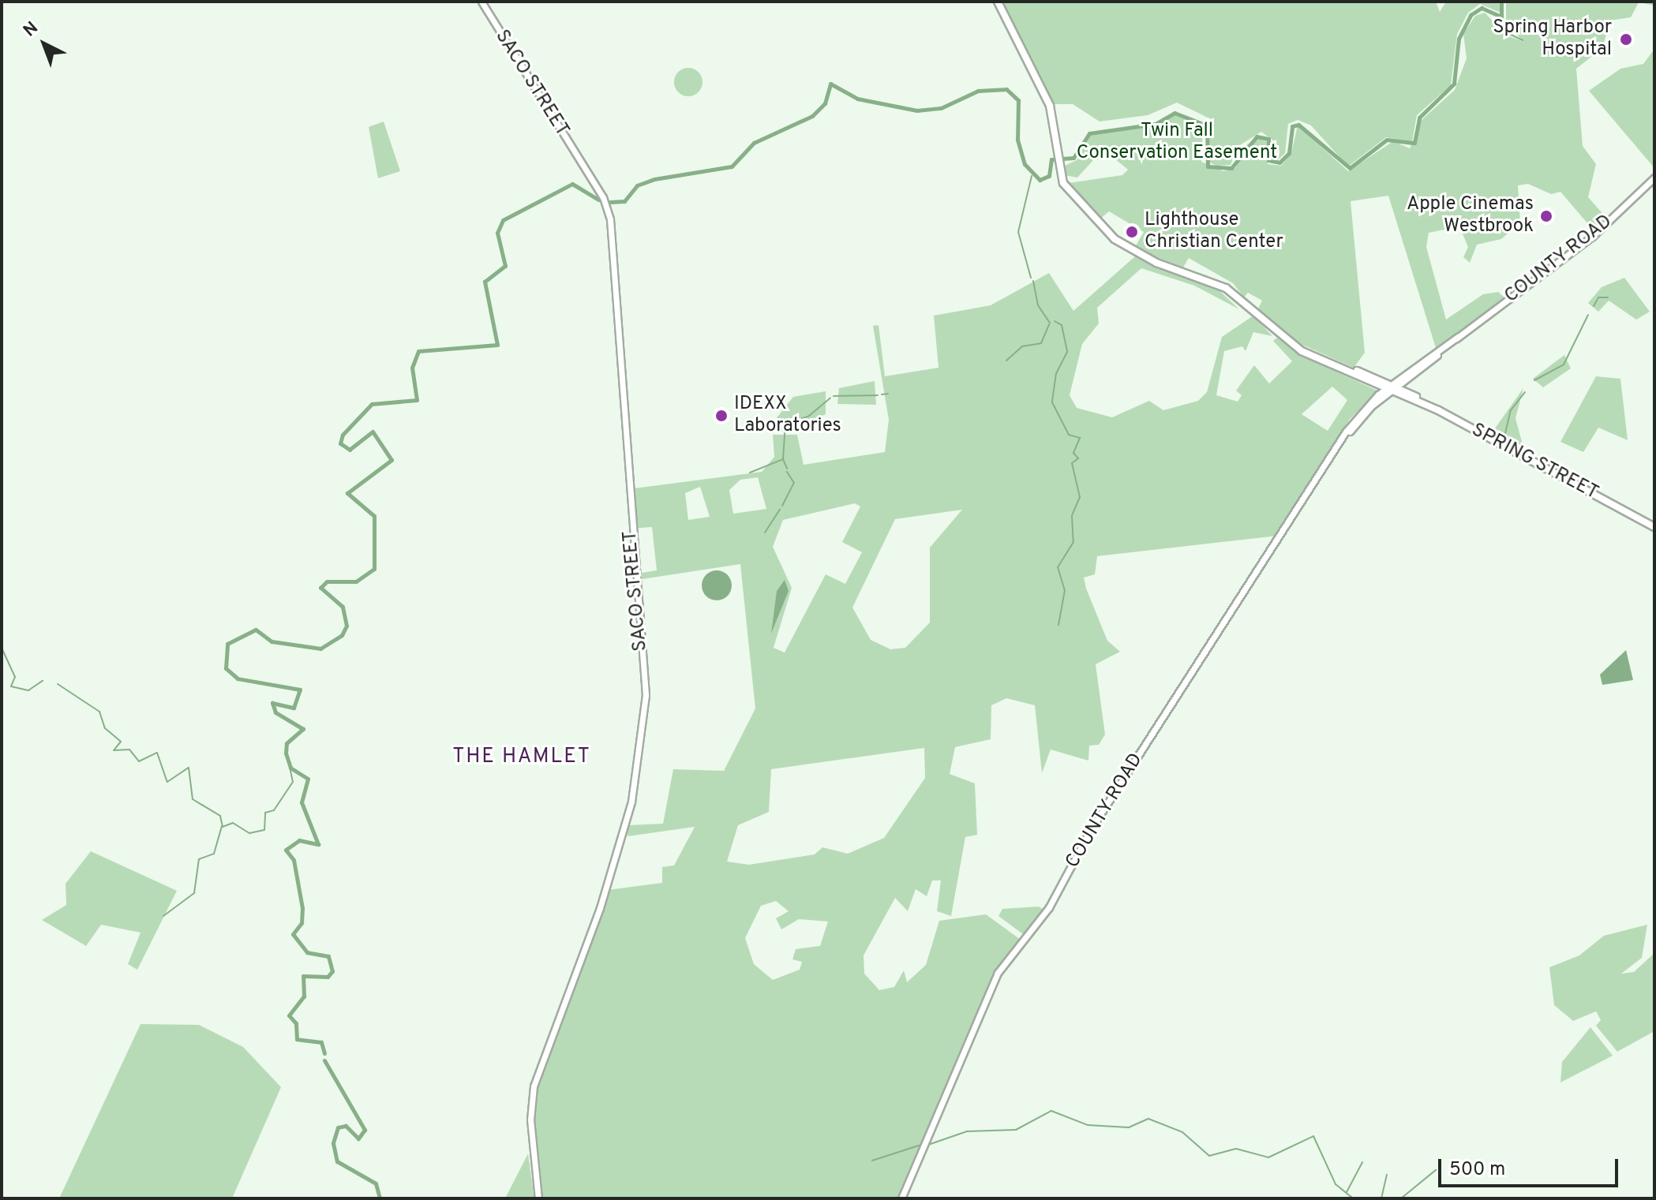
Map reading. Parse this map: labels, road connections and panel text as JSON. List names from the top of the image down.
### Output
{
  "streets": {
    "main road": ["SACO STREET", "COUNTY ROAD", "SPRING STREET"]
  },
  "crossings": [
    ["COUNTY ROAD", "SPRING STREET"]
  ],
  "districts": ["THE HAMLET"],
  "parks": ["Twin Fall Conservation Easement"],
  "places": [
    "Spring Harbor Hospital",
    "Apple Cinemas Westbrook",
    "Lighthouse Christian Center",
    "IDEXX Laboratories"
  ],
  "scale_bar": "500 m",
  "north": "top left"
}
